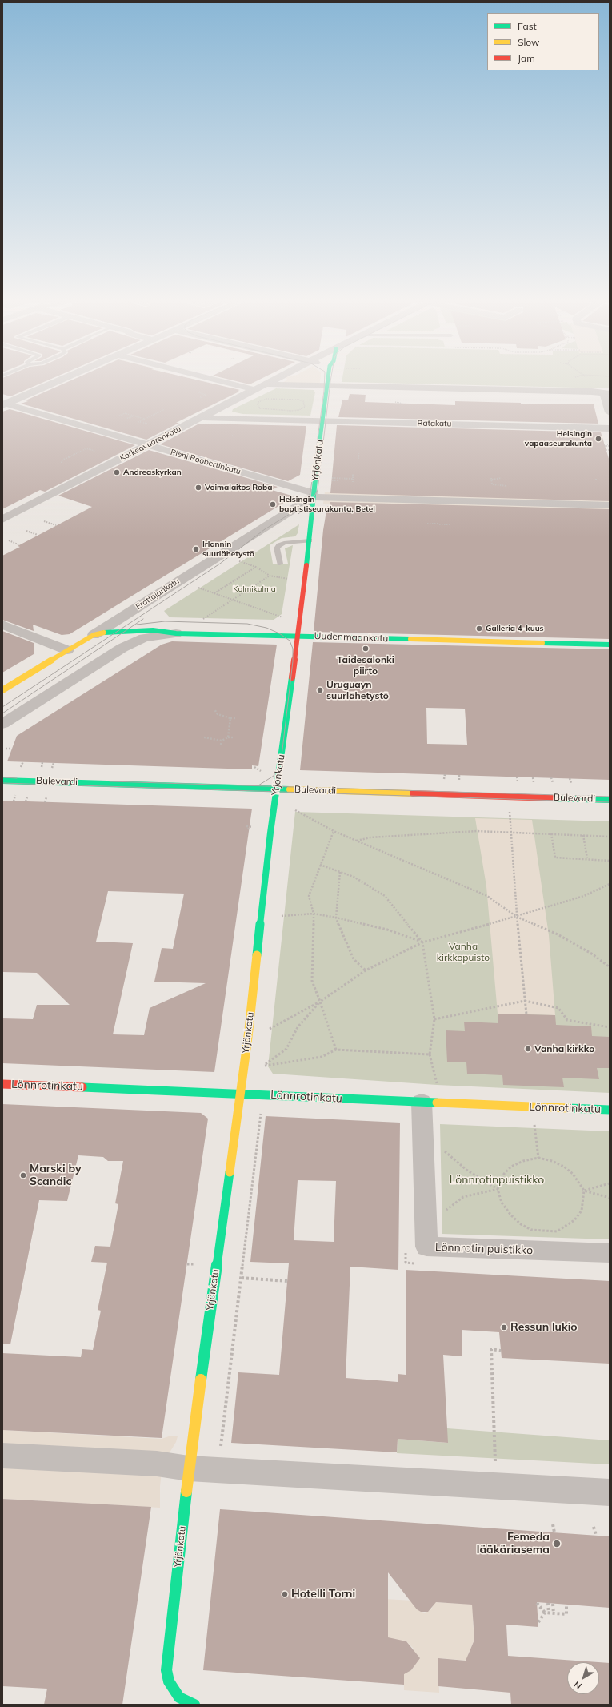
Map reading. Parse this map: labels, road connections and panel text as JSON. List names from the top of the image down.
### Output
{
  "streets": {
    "street": [
      "Ratakatu",
      "Korkeavuorenkatu",
      "Yrjönkatu",
      "Pieni Roobertinkatu",
      "Erottajankatu",
      "Uudenmaankatu",
      "Bulevardi",
      "Lönnrotinkatu",
      "Lönnrotin puistikko"
    ]
  },
  "crossings": [
    ["Ratakatu", "Korkeavuorenkatu"],
    ["Ratakatu", "Yrjönkatu"],
    ["Korkeavuorenkatu", "Pieni Roobertinkatu"],
    ["Yrjönkatu", "Pieni Roobertinkatu"],
    ["Yrjönkatu", "Erottajankatu"],
    ["Yrjönkatu", "Uudenmaankatu"],
    ["Yrjönkatu", "Bulevardi"],
    ["Yrjönkatu", "Lönnrotinkatu"],
    ["Pieni Roobertinkatu", "Erottajankatu"],
    ["Erottajankatu", "Uudenmaankatu"],
    ["Lönnrotinkatu", "Lönnrotin puistikko"]
  ],
  "parks": ["Kolmikulma", "Vanha kirkkopuisto", "Lönnrotinpuistikko"],
  "places": [
    "Helsingin vapaaseurakunta",
    "Andreaskyrkan",
    "Voimalaitos Roba",
    "Helsingin baptistiseurakunta, Betel",
    "Irlannin suurlähetystö",
    "Galleria 4-kuus",
    "Taidesalonki piirto",
    "Uruguayn suurlähetystö",
    "Vanha kirkko",
    "Marski by Scandic",
    "Ressun lukio",
    "Femeda lääkäriasema",
    "Hotelli Torni"
  ],
  "legend": ["Fast", "Slow", "Jam"],
  "north": "bottom left"
}
